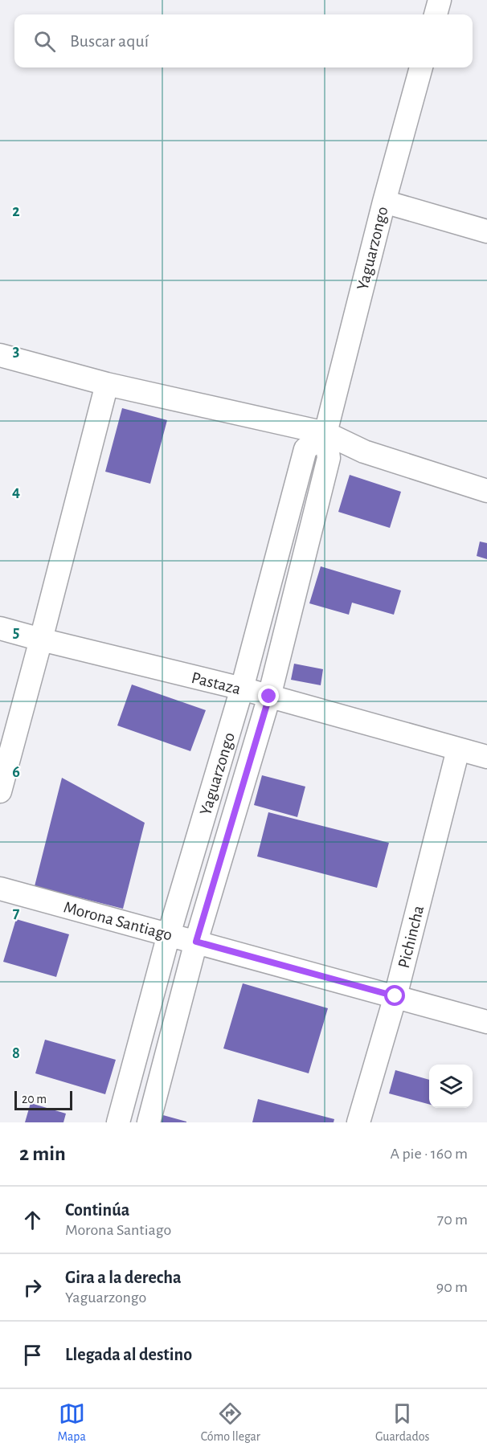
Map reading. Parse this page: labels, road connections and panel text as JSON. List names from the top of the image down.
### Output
{
  "streets": {
    "street": [
      "Yaguarzongo",
      "Pastaza",
      "Morona Santiago",
      "Pichincha"
    ]
  },
  "crossings": [
    ["Yaguarzongo", "Pastaza"],
    ["Yaguarzongo", "Morona Santiago"],
    ["Pastaza", "Pichincha"],
    ["Morona Santiago", "Pichincha"]
  ],
  "scale_bar": "20 m",
  "page": {
    "search": "Buscar aquí",
    "scale": "20 m",
    "heading": ["2 min", "A pie · 160 m"],
    "list": [
      ["Continúa", "Morona Santiago", "70 m"],
      ["Gira a la derecha", "Yaguarzongo", "90 m"],
      "Llegada al destino"
    ],
    "nav": ["Mapa", "Cómo llegar", "Guardados"]
  },
  "grid": {
    "rows": [
      "2",
      "3",
      "4",
      "5",
      "6",
      "7",
      "8"
    ]
  }
}
